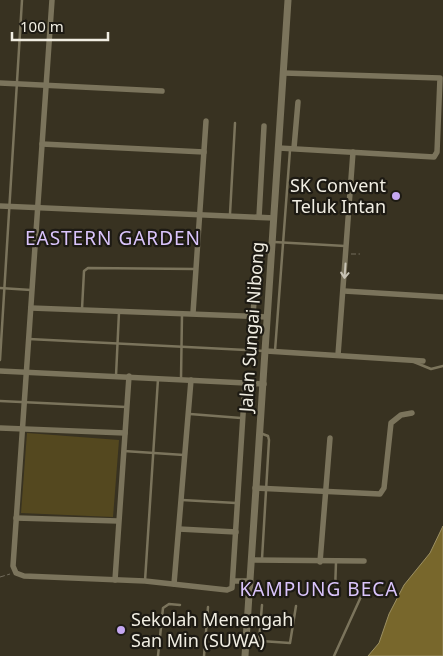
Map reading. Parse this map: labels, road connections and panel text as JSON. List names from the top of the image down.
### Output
{
  "streets": {
    "street": ["Jalan Sungai Nibong"]
  },
  "districts": ["EASTERN GARDEN", "KAMPUNG BECA"],
  "places": ["SK Convent Teluk Intan", "Sekolah Menengah San Min (SUWA)"],
  "scale_bar": "100 m"
}
